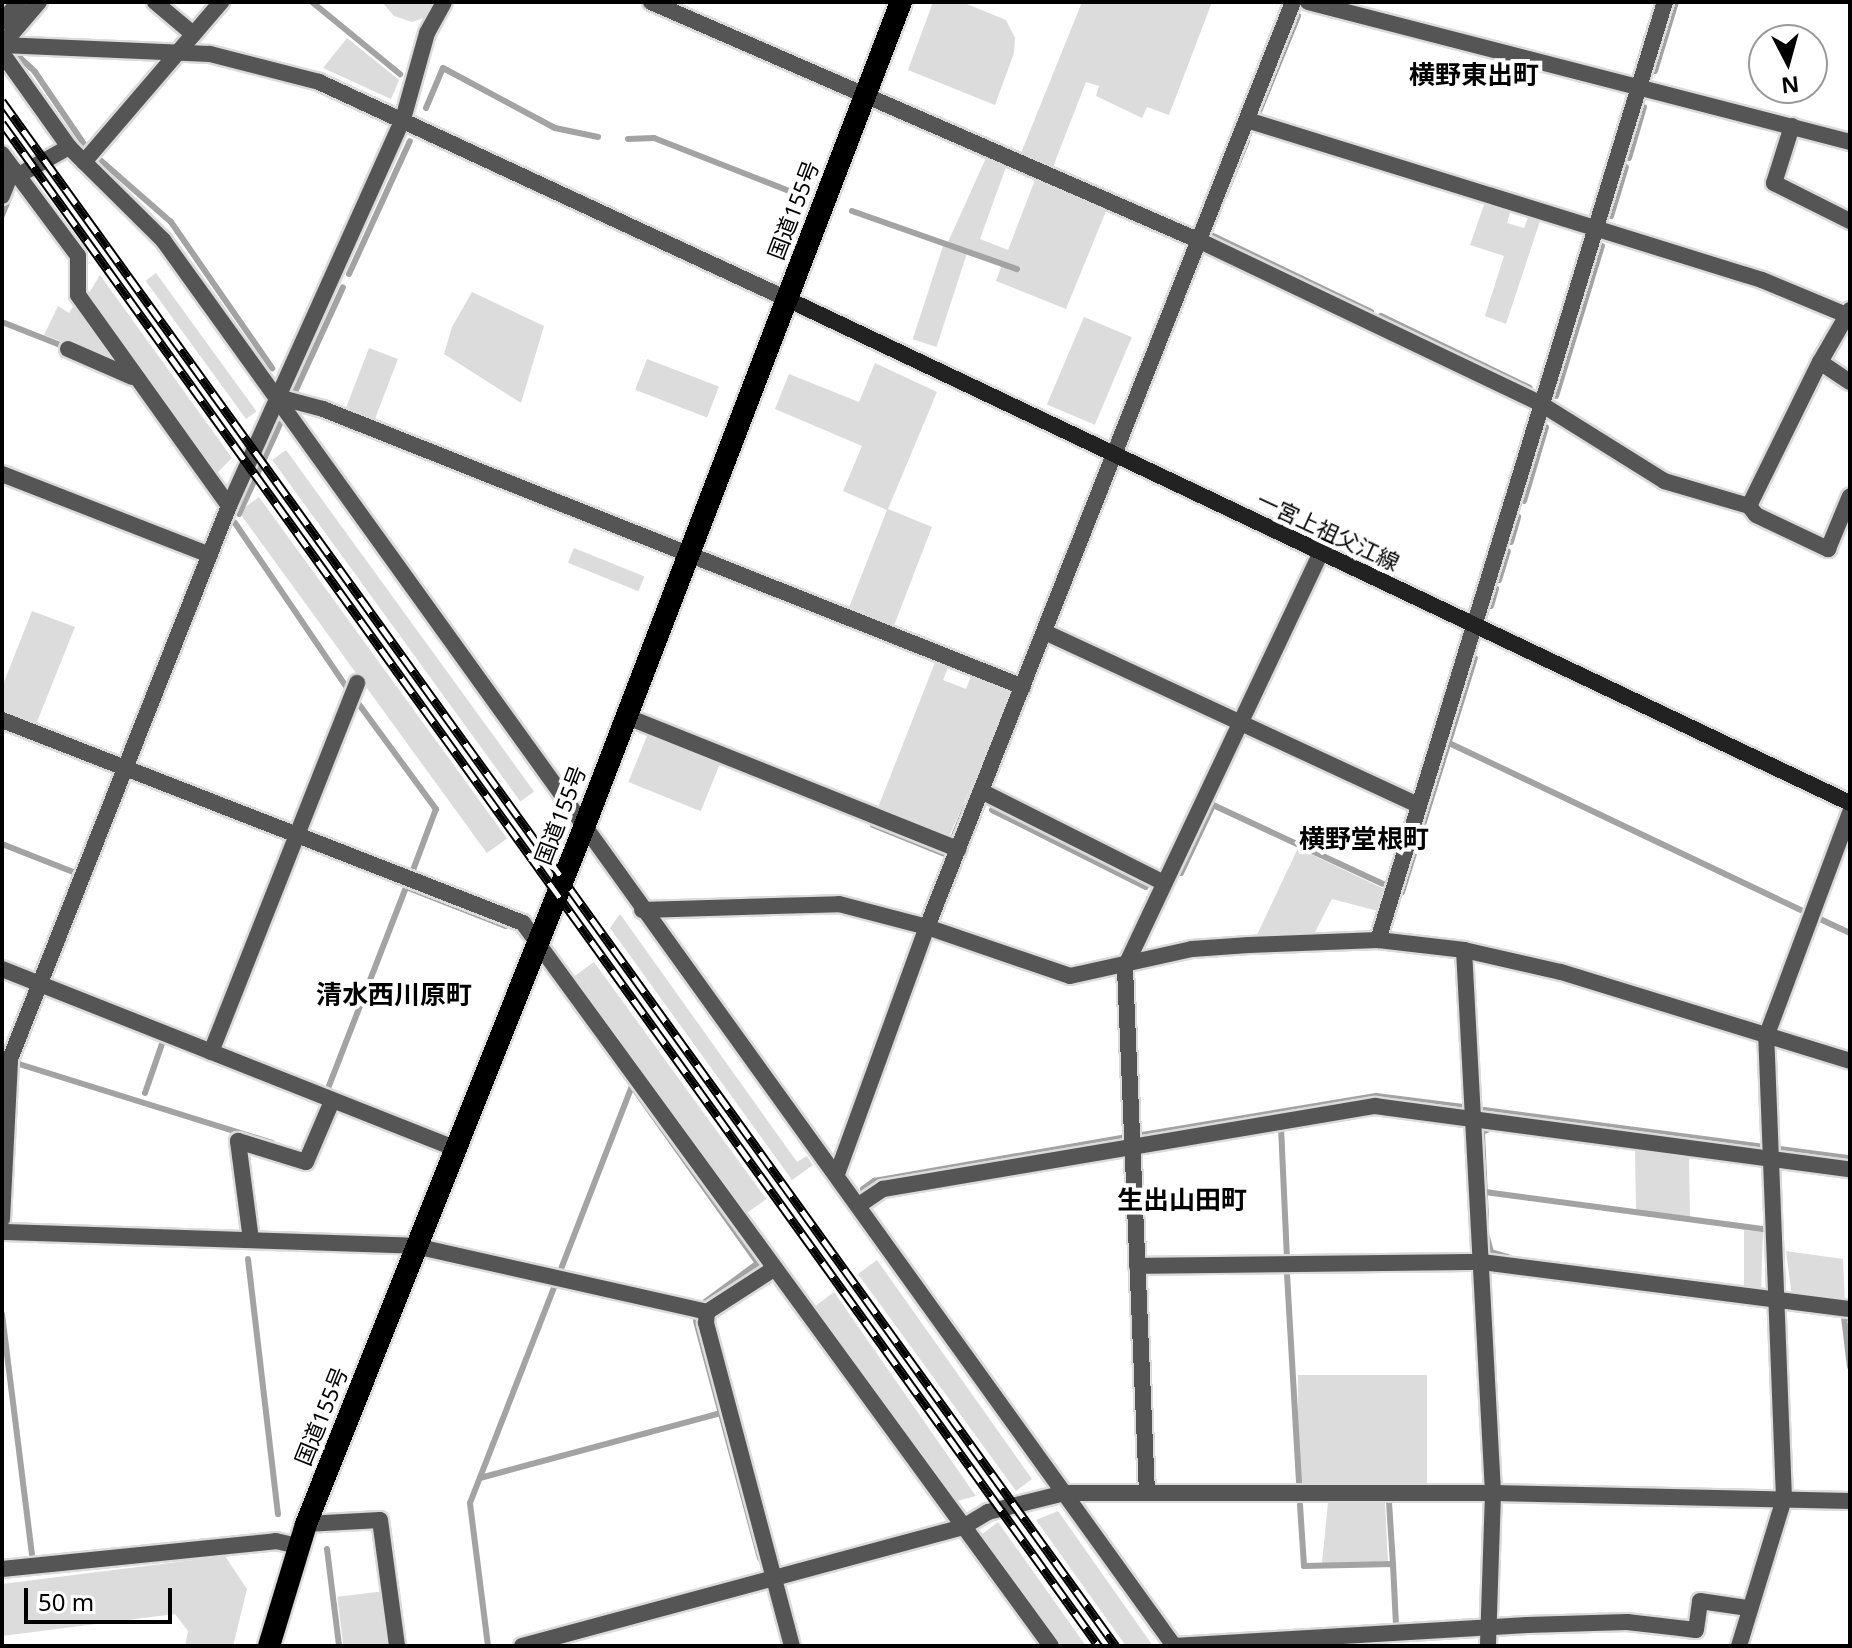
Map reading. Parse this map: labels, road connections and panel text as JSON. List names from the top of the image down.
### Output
{
  "streets": {
    "highway": ["国道155号"],
    "main road": ["一宮上祖父江線"]
  },
  "crossings": [
    ["国道155号", "一宮上祖父江線"]
  ],
  "districts": [
    "横野東出町",
    "横野堂根町",
    "清水西川原町",
    "生出山田町"
  ],
  "scale_bar": "50 m",
  "north": "bottom"
}
